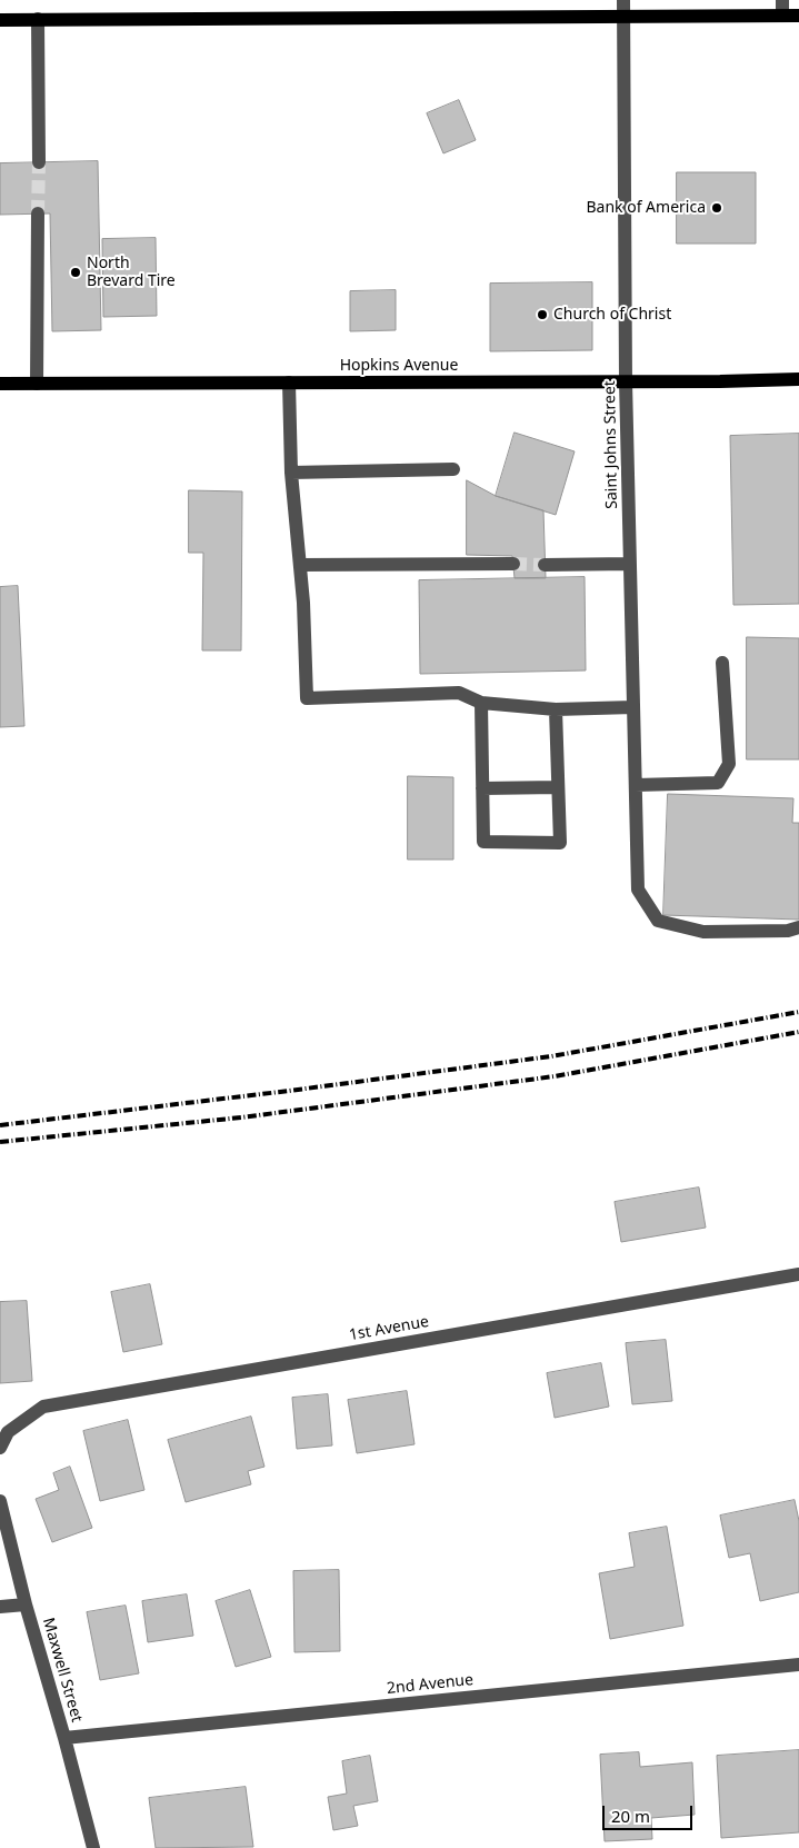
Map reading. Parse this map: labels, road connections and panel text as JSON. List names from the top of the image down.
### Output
{
  "streets": {
    "main road": ["Hopkins Avenue"],
    "street": [
      "Saint Johns Street",
      "1st Avenue",
      "Maxwell Street",
      "2nd Avenue"
    ]
  },
  "crossings": [
    ["Hopkins Avenue", "Saint Johns Street"],
    ["Maxwell Street", "2nd Avenue"]
  ],
  "places": ["Bank of America", "North Brevard Tire", "Church of Christ"],
  "scale_bar": "20 m"
}
